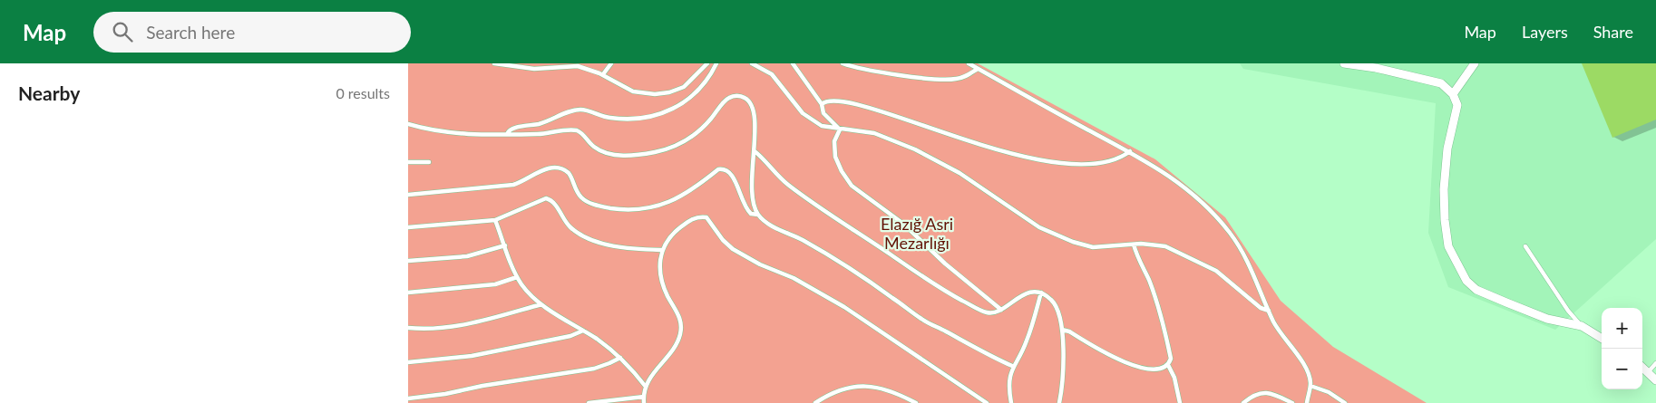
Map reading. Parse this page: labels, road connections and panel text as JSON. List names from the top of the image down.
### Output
{
  "parks": ["Elazığ Asri Mezarlığı"],
  "page": {
    "header": "Map",
    "search": "Search here",
    "nav": ["Map", "Layers", "Share"],
    "heading": ["Nearby", "0 results"],
    "map_buttons": ["+", "−"]
  }
}
